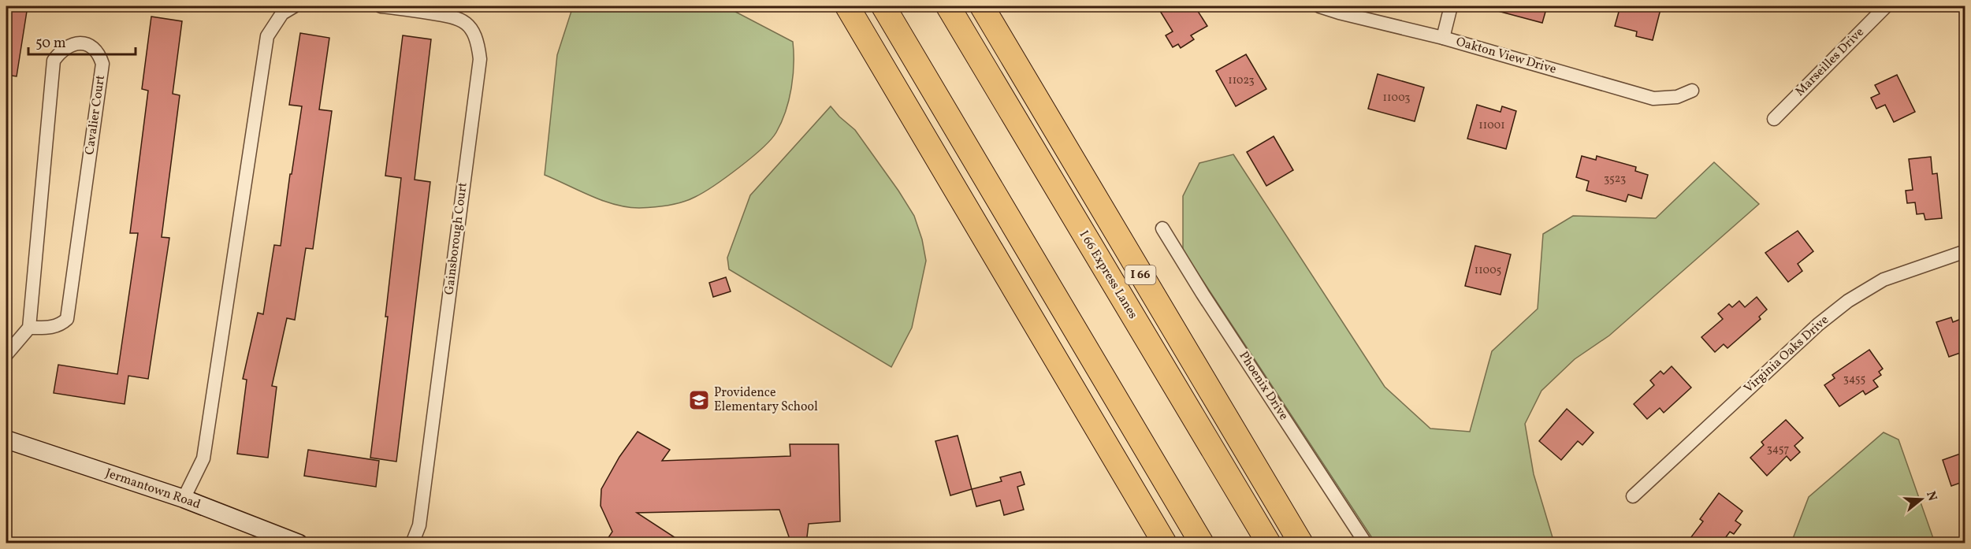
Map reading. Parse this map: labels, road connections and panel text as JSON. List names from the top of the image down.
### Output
{
  "streets": {
    "highway": ["I 66 Express Lanes", "I 66"],
    "main road": ["Jermantown Road"],
    "street": [
      "Oakton View Drive",
      "Marseilles Drive",
      "Cavalier Court",
      "Gainsborough Court",
      "Virginia Oaks Drive",
      "Phoenix Drive"
    ]
  },
  "places": {
    "school or university": ["Providence Elementary School"]
  },
  "house_numbers": [
    "11023",
    "11003",
    "11001",
    "3523",
    "11005",
    "3455",
    "3457"
  ],
  "scale_bar": "50 m",
  "north": "right"
}
